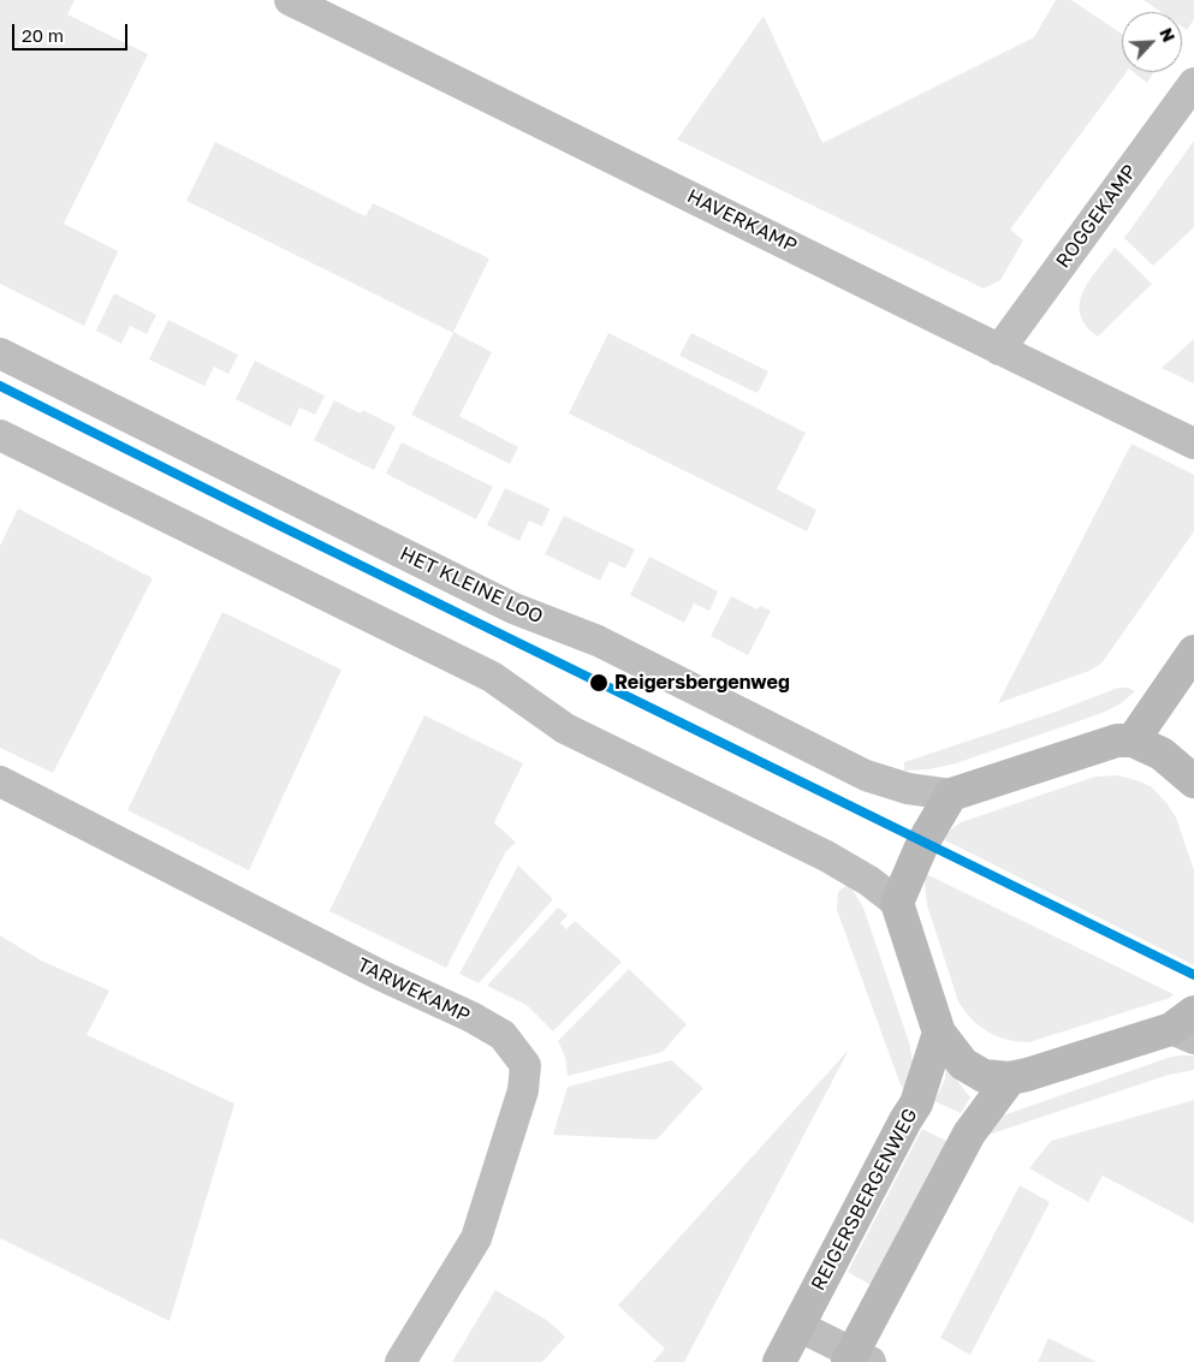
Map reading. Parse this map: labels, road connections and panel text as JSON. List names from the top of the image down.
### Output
{
  "streets": {
    "street": [
      "ROGGEKAMP",
      "HAVERKAMP",
      "HET KLEINE LOO",
      "TARWEKAMP",
      "REIGERSBERGENWEG"
    ]
  },
  "crossings": [
    ["ROGGEKAMP", "HAVERKAMP"]
  ],
  "places": ["Reigersbergenweg"],
  "scale_bar": "20 m",
  "north": "top right"
}
